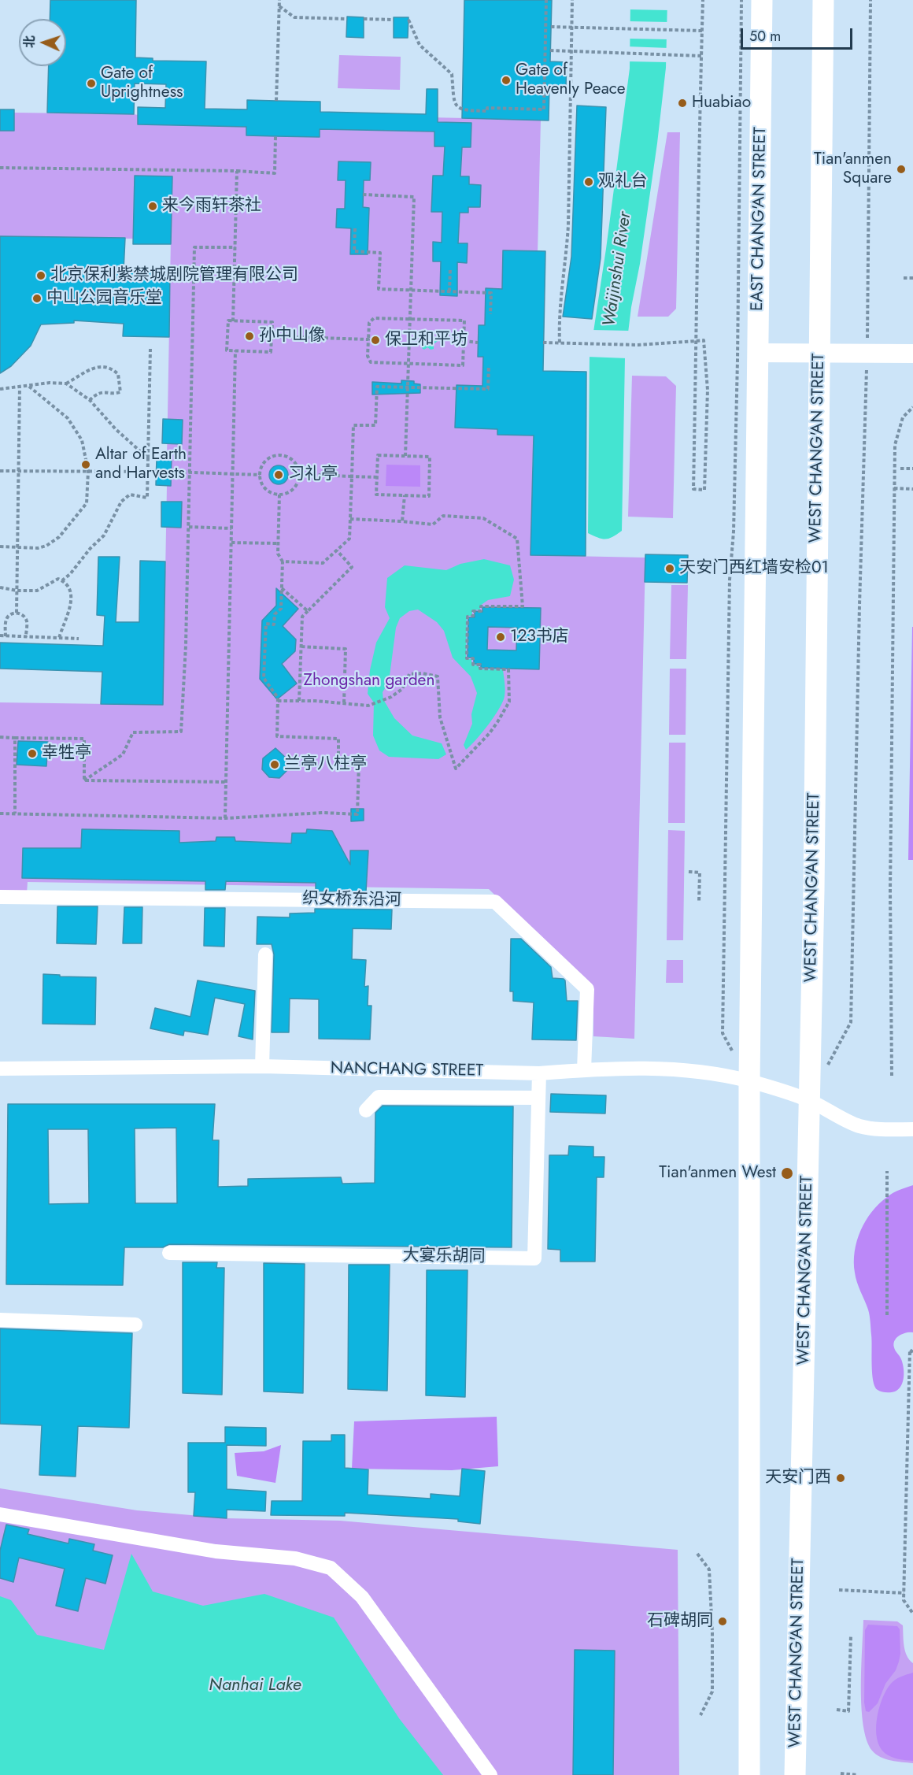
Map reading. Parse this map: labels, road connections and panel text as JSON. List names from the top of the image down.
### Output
{
  "streets": {
    "highway": ["EAST CHANG'AN STREET", "WEST CHANG'AN STREET"],
    "street": ["织女桥东沿河", "NANCHANG STREET", "大宴乐胡同"]
  },
  "crossings": [
    ["WEST CHANG'AN STREET", "NANCHANG STREET"],
    ["织女桥东沿河", "NANCHANG STREET"],
    ["NANCHANG STREET", "大宴乐胡同"]
  ],
  "water": ["Waijinshui River", "Nanhai Lake"],
  "parks": ["Zhongshan garden"],
  "places": [
    "Gate of Heavenly Peace",
    "Gate of Uprightness",
    "Huabiao",
    "Tian'anmen Square",
    "观礼台",
    "来今雨轩茶社",
    "北京保利紫禁城剧院管理有限公司",
    "中山公园音乐堂",
    "孙中山像",
    "保卫和平坊",
    "Altar of Earth and Harvests",
    "习礼亭",
    "天安门西红墙安检01",
    "123书店",
    "幸牲亭",
    "兰亭八柱亭",
    "Tian'anmen West",
    "天安门西",
    "石碑胡同"
  ],
  "scale_bar": "50 m",
  "north": "left"
}
